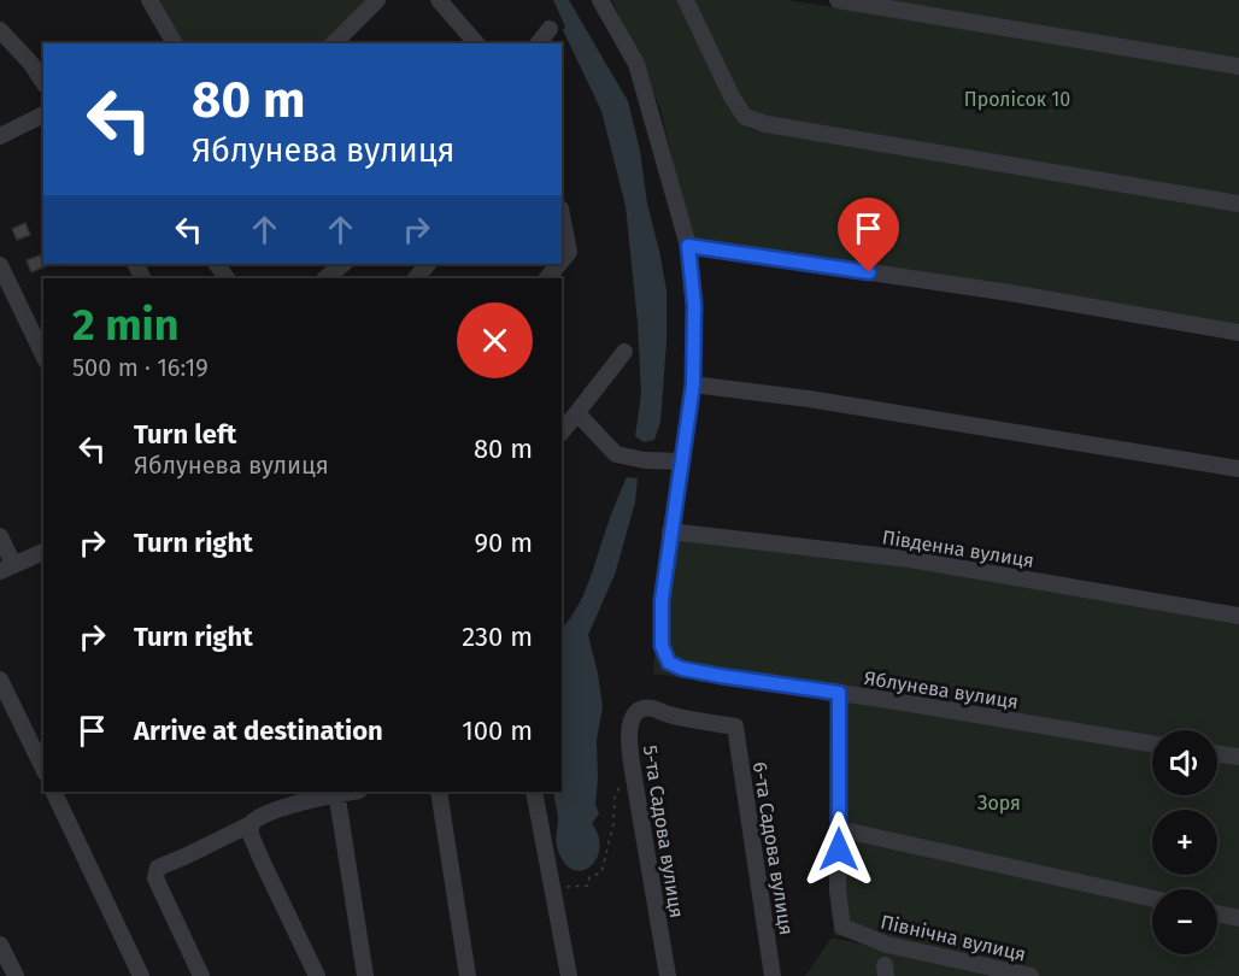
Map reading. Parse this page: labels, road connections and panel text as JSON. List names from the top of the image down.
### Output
{
  "streets": {
    "street": [
      "Південна вулиця",
      "Яблунева вулиця",
      "5-та Садова вулиця",
      "6-та Садова вулиця",
      "Північна вулиця"
    ]
  },
  "crossings": [
    ["Південна вулиця", "Яблунева вулиця"],
    ["Яблунева вулиця", "Північна вулиця"],
    ["5-та Садова вулиця", "6-та Садова вулиця"]
  ],
  "parks": ["Пролісок 10", "Зоря"],
  "page": {
    "turn": ["80 m", "Яблунева вулиця"],
    "heading": ["2 min", "500 m · 16:19"],
    "list": [
      {
        "name": "Turn left",
        "note": "Яблунева вулиця",
        "value": "80 m"
      },
      {
        "name": "Turn right",
        "value": "90 m"
      },
      {
        "name": "Turn right",
        "value": "230 m"
      },
      {
        "name": "Arrive at destination",
        "value": "100 m"
      }
    ],
    "map_buttons": ["+", "−"]
  }
}
